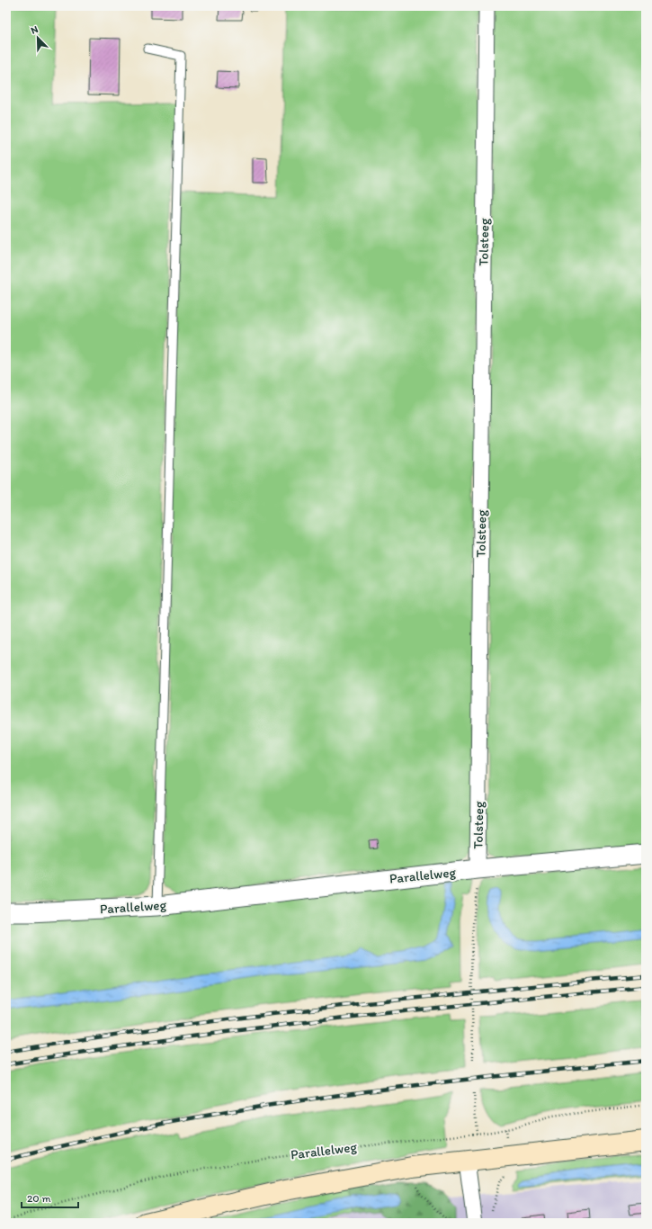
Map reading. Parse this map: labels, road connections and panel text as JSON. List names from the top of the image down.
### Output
{
  "streets": {
    "street": ["Tolsteeg", "Parallelweg"]
  },
  "crossings": [
    ["Tolsteeg", "Parallelweg"]
  ],
  "scale_bar": "20 m",
  "north": "top left"
}
